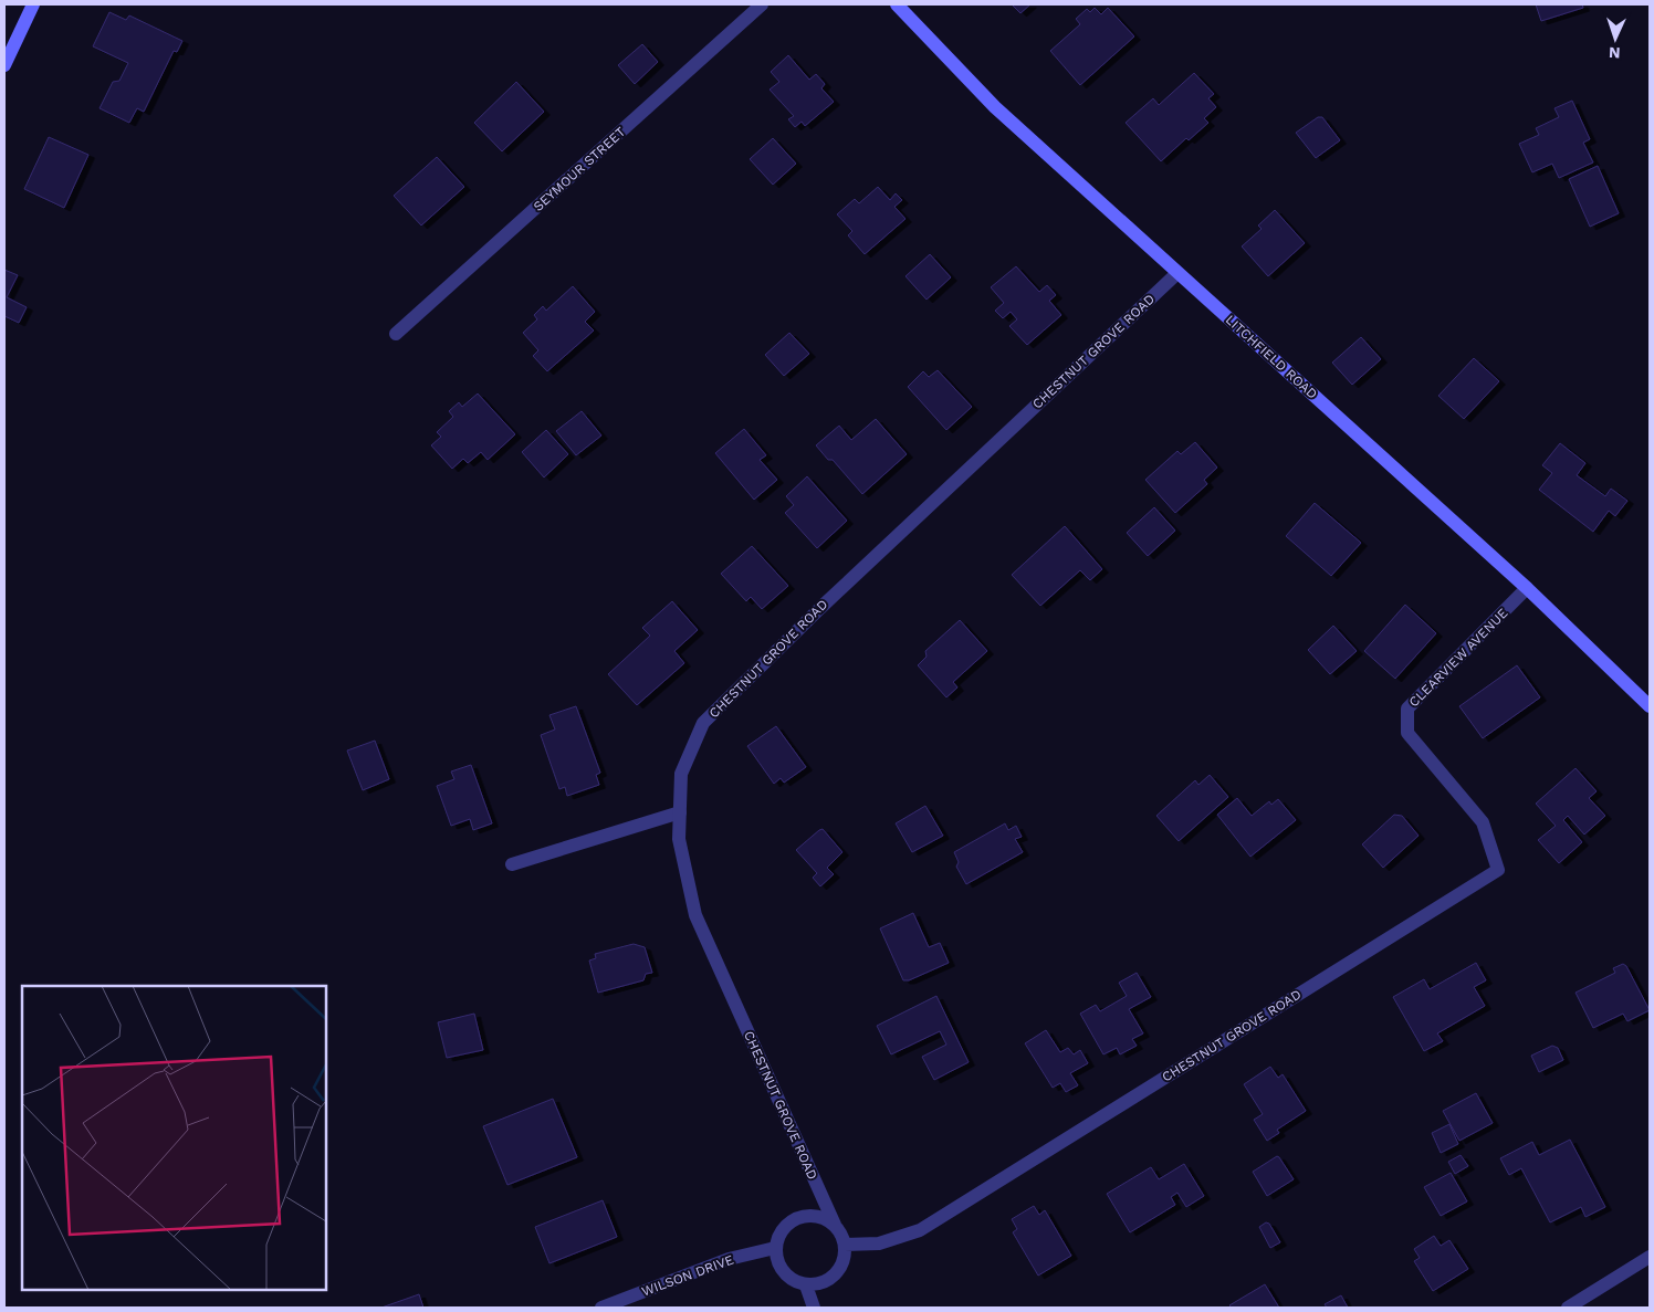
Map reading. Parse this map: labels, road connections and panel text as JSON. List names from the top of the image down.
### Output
{
  "streets": {
    "main road": ["LITCHFIELD ROAD"],
    "street": [
      "SEYMOUR STREET",
      "CHESTNUT GROVE ROAD",
      "CLEARVIEW AVENUE",
      "WILSON DRIVE"
    ]
  },
  "crossings": [
    ["CHESTNUT GROVE ROAD", "LITCHFIELD ROAD"],
    ["CHESTNUT GROVE ROAD", "CLEARVIEW AVENUE"],
    ["CHESTNUT GROVE ROAD", "WILSON DRIVE"],
    ["LITCHFIELD ROAD", "CLEARVIEW AVENUE"]
  ],
  "north": "bottom"
}
